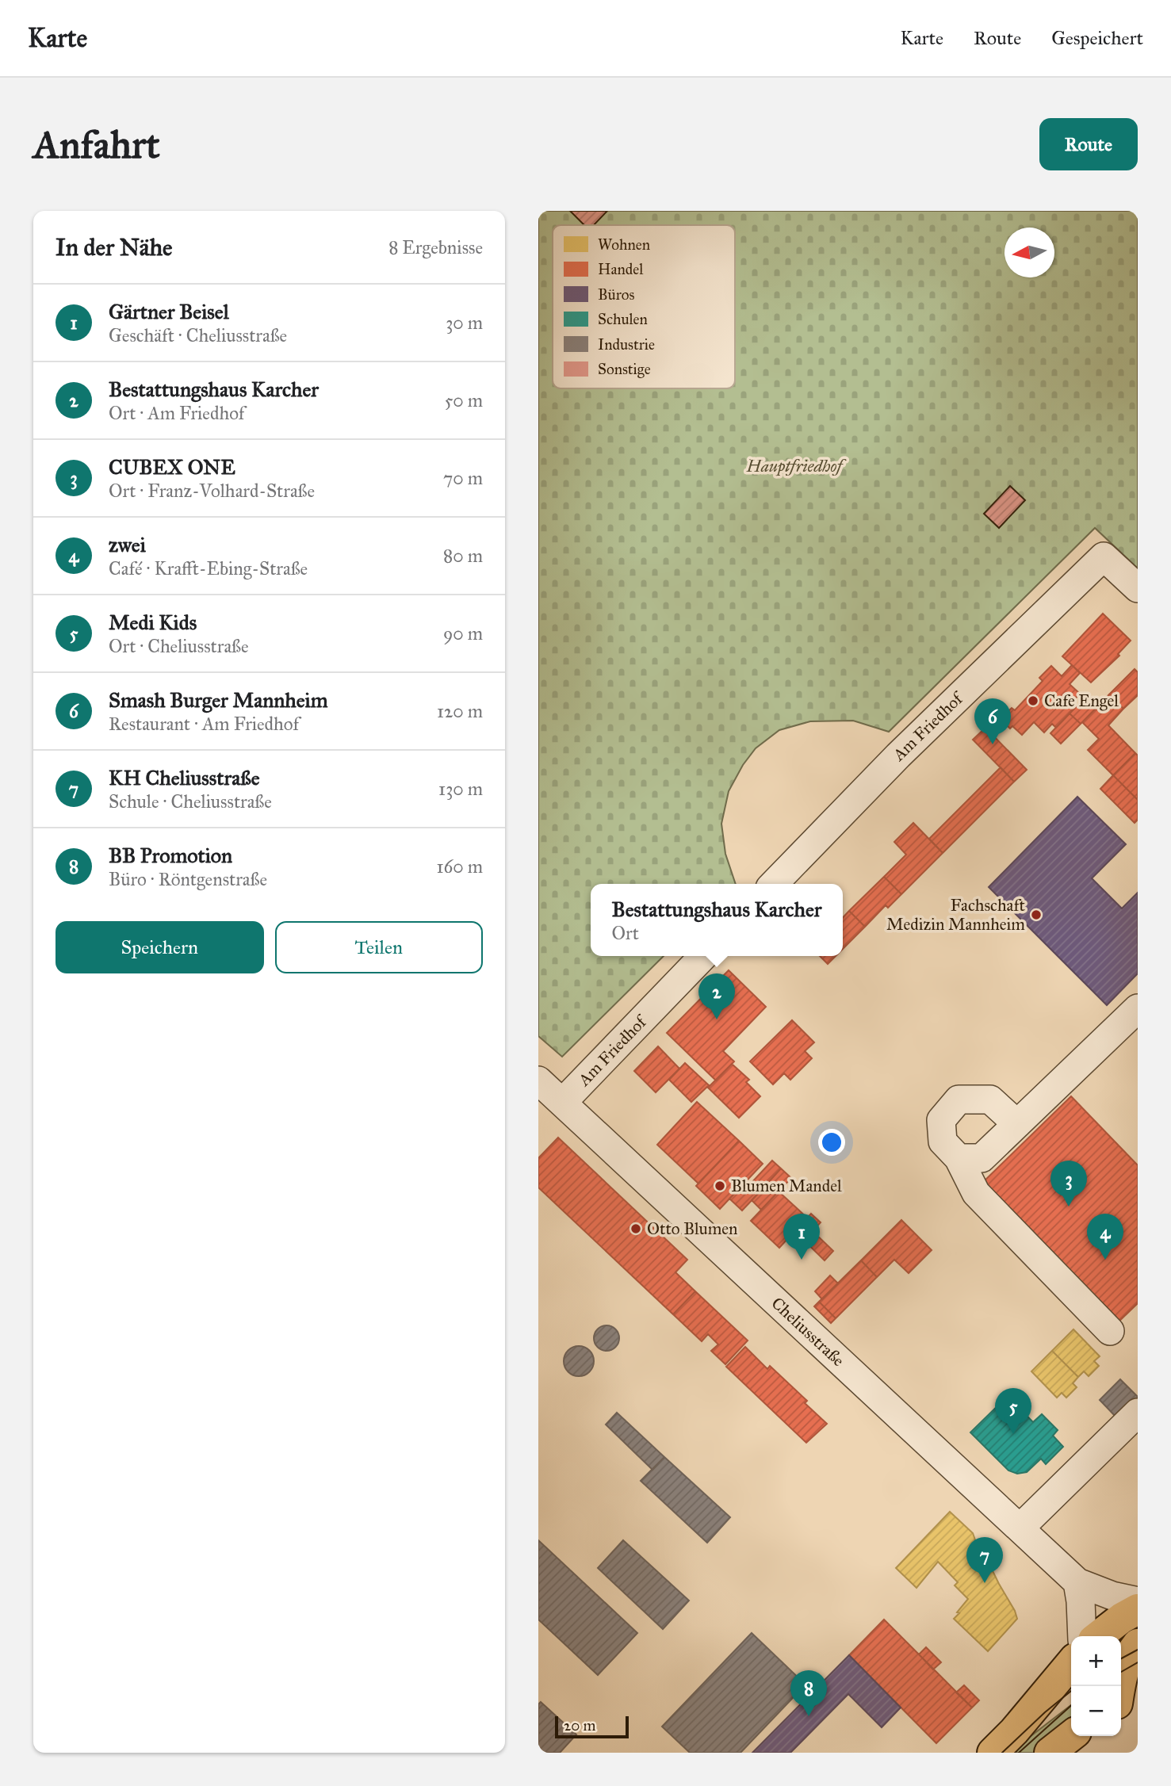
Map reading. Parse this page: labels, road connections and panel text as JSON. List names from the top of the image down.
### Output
{
  "streets": {
    "street": ["Am Friedhof", "Cheliusstraße"]
  },
  "crossings": [
    ["Am Friedhof", "Cheliusstraße"]
  ],
  "parks": ["Hauptfriedhof"],
  "places": [
    "Cafe Engel",
    "Fachschaft Medizin Mannheim",
    "Blumen Mandel",
    "Otto Blumen"
  ],
  "legend": [
    "Wohnen",
    "Handel",
    "Büros",
    "Schulen",
    "Industrie",
    "Sonstige"
  ],
  "scale_bar": "20 m",
  "north": "left",
  "page": {
    "header": "Karte",
    "nav": ["Karte", "Route", "Gespeichert"],
    "buttons": [
      "Route",
      ["Speichern", "Teilen"]
    ],
    "title": "Anfahrt",
    "heading": ["In der Nähe", "8 Ergebnisse"],
    "list": [
      {
        "mark": "1",
        "name": "Gärtner Beisel",
        "note": "Geschäft · Cheliusstraße",
        "value": "30 m"
      },
      {
        "mark": "2",
        "name": "Bestattungshaus Karcher",
        "note": "Ort · Am Friedhof",
        "value": "50 m"
      },
      {
        "mark": "3",
        "name": "CUBEX ONE",
        "note": "Ort · Franz-Volhard-Straße",
        "value": "70 m"
      },
      {
        "mark": "4",
        "name": "zwei",
        "note": "Café · Krafft-Ebing-Straße",
        "value": "80 m"
      },
      {
        "mark": "5",
        "name": "Medi Kids",
        "note": "Ort · Cheliusstraße",
        "value": "90 m"
      },
      {
        "mark": "6",
        "name": "Smash Burger Mannheim",
        "note": "Restaurant · Am Friedhof",
        "value": "120 m"
      },
      {
        "mark": "7",
        "name": "KH Cheliusstraße",
        "note": "Schule · Cheliusstraße",
        "value": "130 m"
      },
      {
        "mark": "8",
        "name": "BB Promotion",
        "note": "Büro · Röntgenstraße",
        "value": "160 m"
      }
    ],
    "pins": [
      "6",
      "2",
      "3",
      "1",
      "4",
      "5",
      "7",
      "8"
    ],
    "popup": ["Bestattungshaus Karcher", "Ort"],
    "map_buttons": ["+", "−"],
    "scale": "20 m"
  }
}
